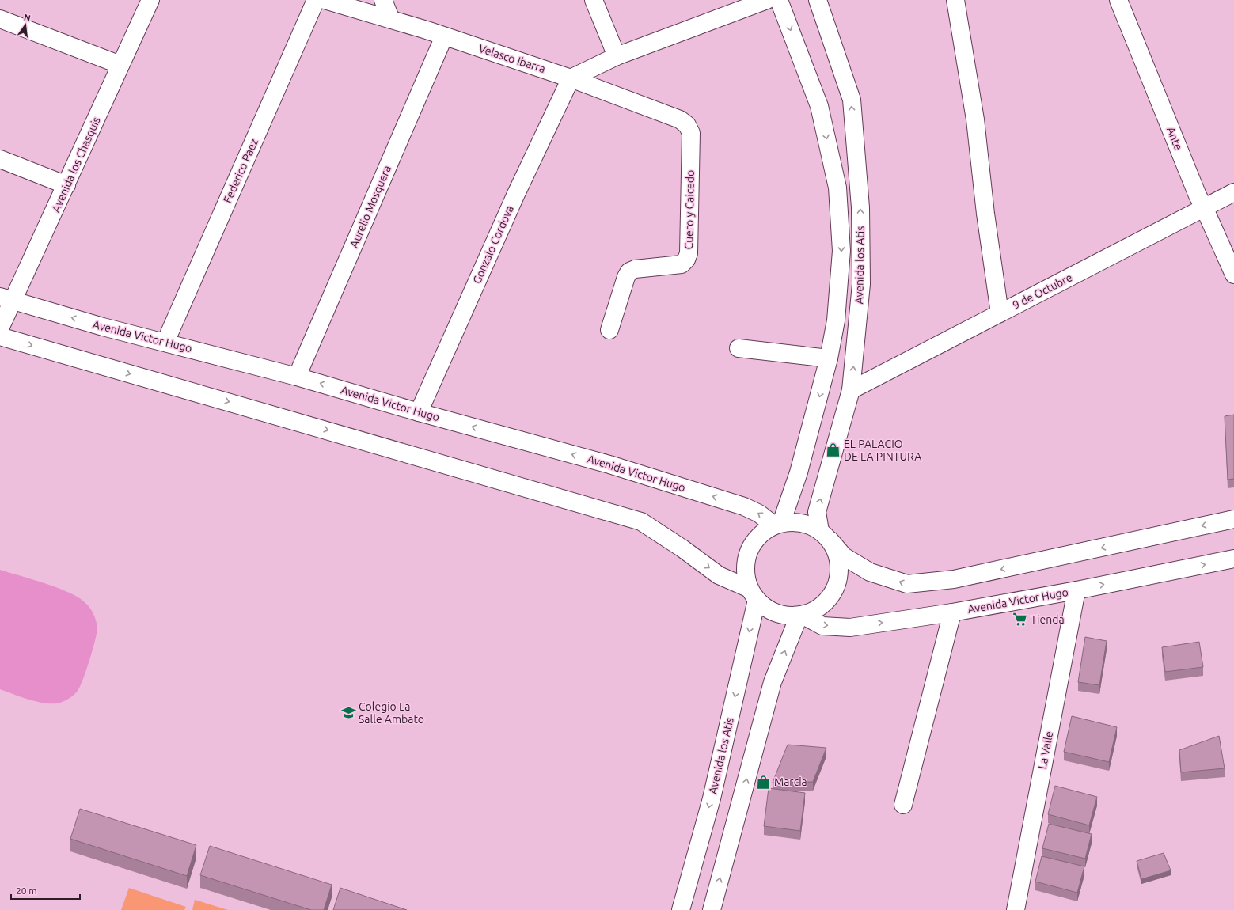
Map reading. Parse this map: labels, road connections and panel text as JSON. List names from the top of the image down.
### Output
{
  "streets": {
    "main road": [
      "Velasco Ibarra",
      "Ante",
      "Avenida los Chasquis",
      "Federico Paez",
      "Aurelio Mosquera",
      "Cuero y Caicedo",
      "Gonzalo Cordova",
      "Avenida los Atis",
      "9 de Octubre",
      "Avenida Victor Hugo",
      "La Valle"
    ]
  },
  "crossings": [
    ["Velasco Ibarra", "Aurelio Mosquera"],
    ["Velasco Ibarra", "Cuero y Caicedo"],
    ["Velasco Ibarra", "Gonzalo Cordova"],
    ["Ante", "9 de Octubre"],
    ["Avenida los Chasquis", "Avenida Victor Hugo"],
    ["Federico Paez", "Avenida Victor Hugo"],
    ["Aurelio Mosquera", "Avenida Victor Hugo"],
    ["Gonzalo Cordova", "Avenida Victor Hugo"],
    ["Avenida los Atis", "9 de Octubre"],
    ["Avenida los Atis", "Avenida Victor Hugo"],
    ["Avenida Victor Hugo", "La Valle"]
  ],
  "places": {
    "shop": ["EL PALACIO DE LA PINTURA", "Marcia"],
    "supermarket": ["Tienda"],
    "school or university": ["Colegio La Salle Ambato"]
  },
  "scale_bar": "20 m",
  "north": "top"
}
